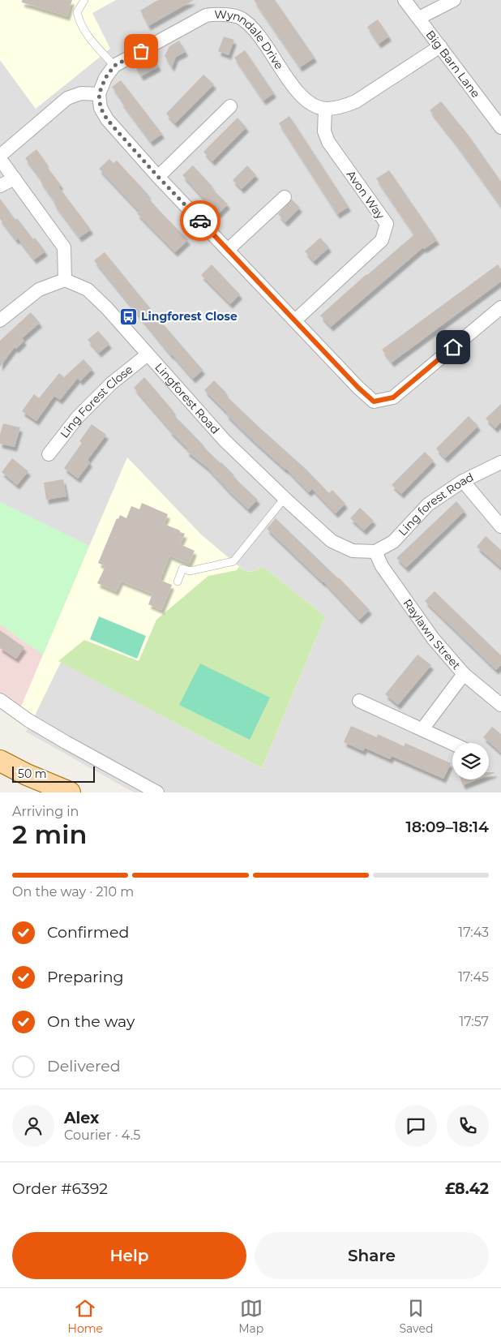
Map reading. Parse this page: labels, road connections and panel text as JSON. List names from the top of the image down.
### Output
{
  "streets": {
    "street": [
      "Wynndale Drive",
      "Big Barn Lane",
      "Avon Way",
      "Lingforest Road",
      "Ling Forest Close",
      "Ling forest Road",
      "Raylawn Street"
    ]
  },
  "crossings": [
    ["Wynndale Drive", "Avon Way"],
    ["Lingforest Road", "Ling Forest Close"],
    ["Lingforest Road", "Ling forest Road"],
    ["Lingforest Road", "Raylawn Street"],
    ["Ling forest Road", "Raylawn Street"]
  ],
  "places": {
    "bus stop": ["Lingforest Close"]
  },
  "scale_bar": "50 m",
  "page": {
    "scale": "50 m",
    "heading": ["2 min", "Arriving in", "18:09–18:14"],
    "panel": [
      "Alex",
      "Courier · 4.5",
      "Order #6392",
      "£8.42"
    ],
    "bar": "On the way · 210 m",
    "list": [
      ["Confirmed", "17:43"],
      ["Preparing", "17:45"],
      ["On the way", "17:57"],
      "Delivered"
    ],
    "buttons": ["Help", "Share"],
    "tabs": ["Home", "Map", "Saved"]
  }
}
